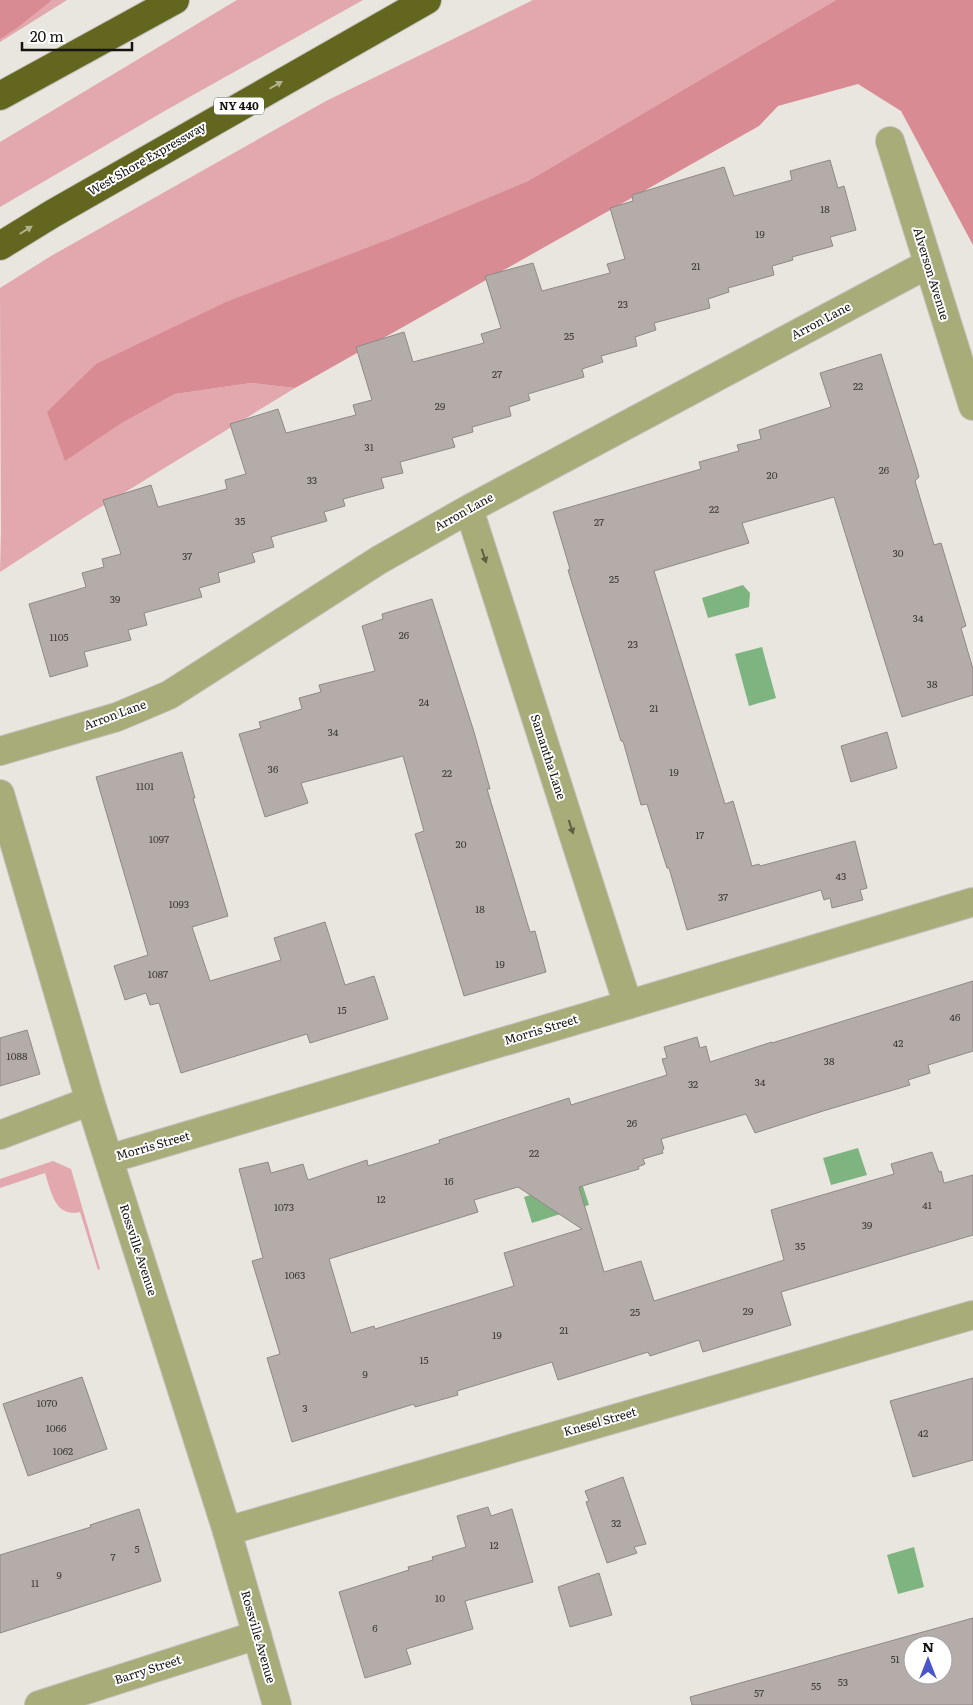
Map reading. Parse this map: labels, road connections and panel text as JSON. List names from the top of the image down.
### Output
{
  "streets": {
    "highway": ["NY 440", "West Shore Expressway"],
    "street": [
      "Alverson Avenue",
      "Arron Lane",
      "Samantha Lane",
      "Morris Street",
      "Rossville Avenue",
      "Knesel Street",
      "Barry Street"
    ]
  },
  "crossings": [
    ["Alverson Avenue", "Arron Lane"],
    ["Arron Lane", "Samantha Lane"],
    ["Samantha Lane", "Morris Street"],
    ["Morris Street", "Rossville Avenue"],
    ["Rossville Avenue", "Knesel Street"],
    ["Rossville Avenue", "Barry Street"]
  ],
  "one_way": ["Samantha Lane"],
  "house_numbers": [
    "18",
    "19",
    "21",
    "23",
    "25",
    "27",
    "22",
    "29",
    "31",
    "26",
    "20",
    "33",
    "22",
    "35",
    "27",
    "30",
    "37",
    "25",
    "39",
    "34",
    "26",
    "1105",
    "23",
    "38",
    "24",
    "21",
    "34",
    "36",
    "19",
    "22",
    "1101",
    "17",
    "1097",
    "20",
    "43",
    "37",
    "1093",
    "18",
    "19",
    "1087",
    "15",
    "46",
    "42",
    "1088",
    "38",
    "34",
    "32",
    "26",
    "22",
    "16",
    "12",
    "41",
    "1073",
    "39",
    "35",
    "1063",
    "29",
    "25",
    "21",
    "19",
    "15",
    "9",
    "1070",
    "3",
    "1066",
    "42",
    "1062",
    "32",
    "12",
    "5",
    "7",
    "9",
    "11",
    "10",
    "6",
    "51",
    "53",
    "55",
    "57"
  ],
  "scale_bar": "20 m",
  "north": "top"
}
